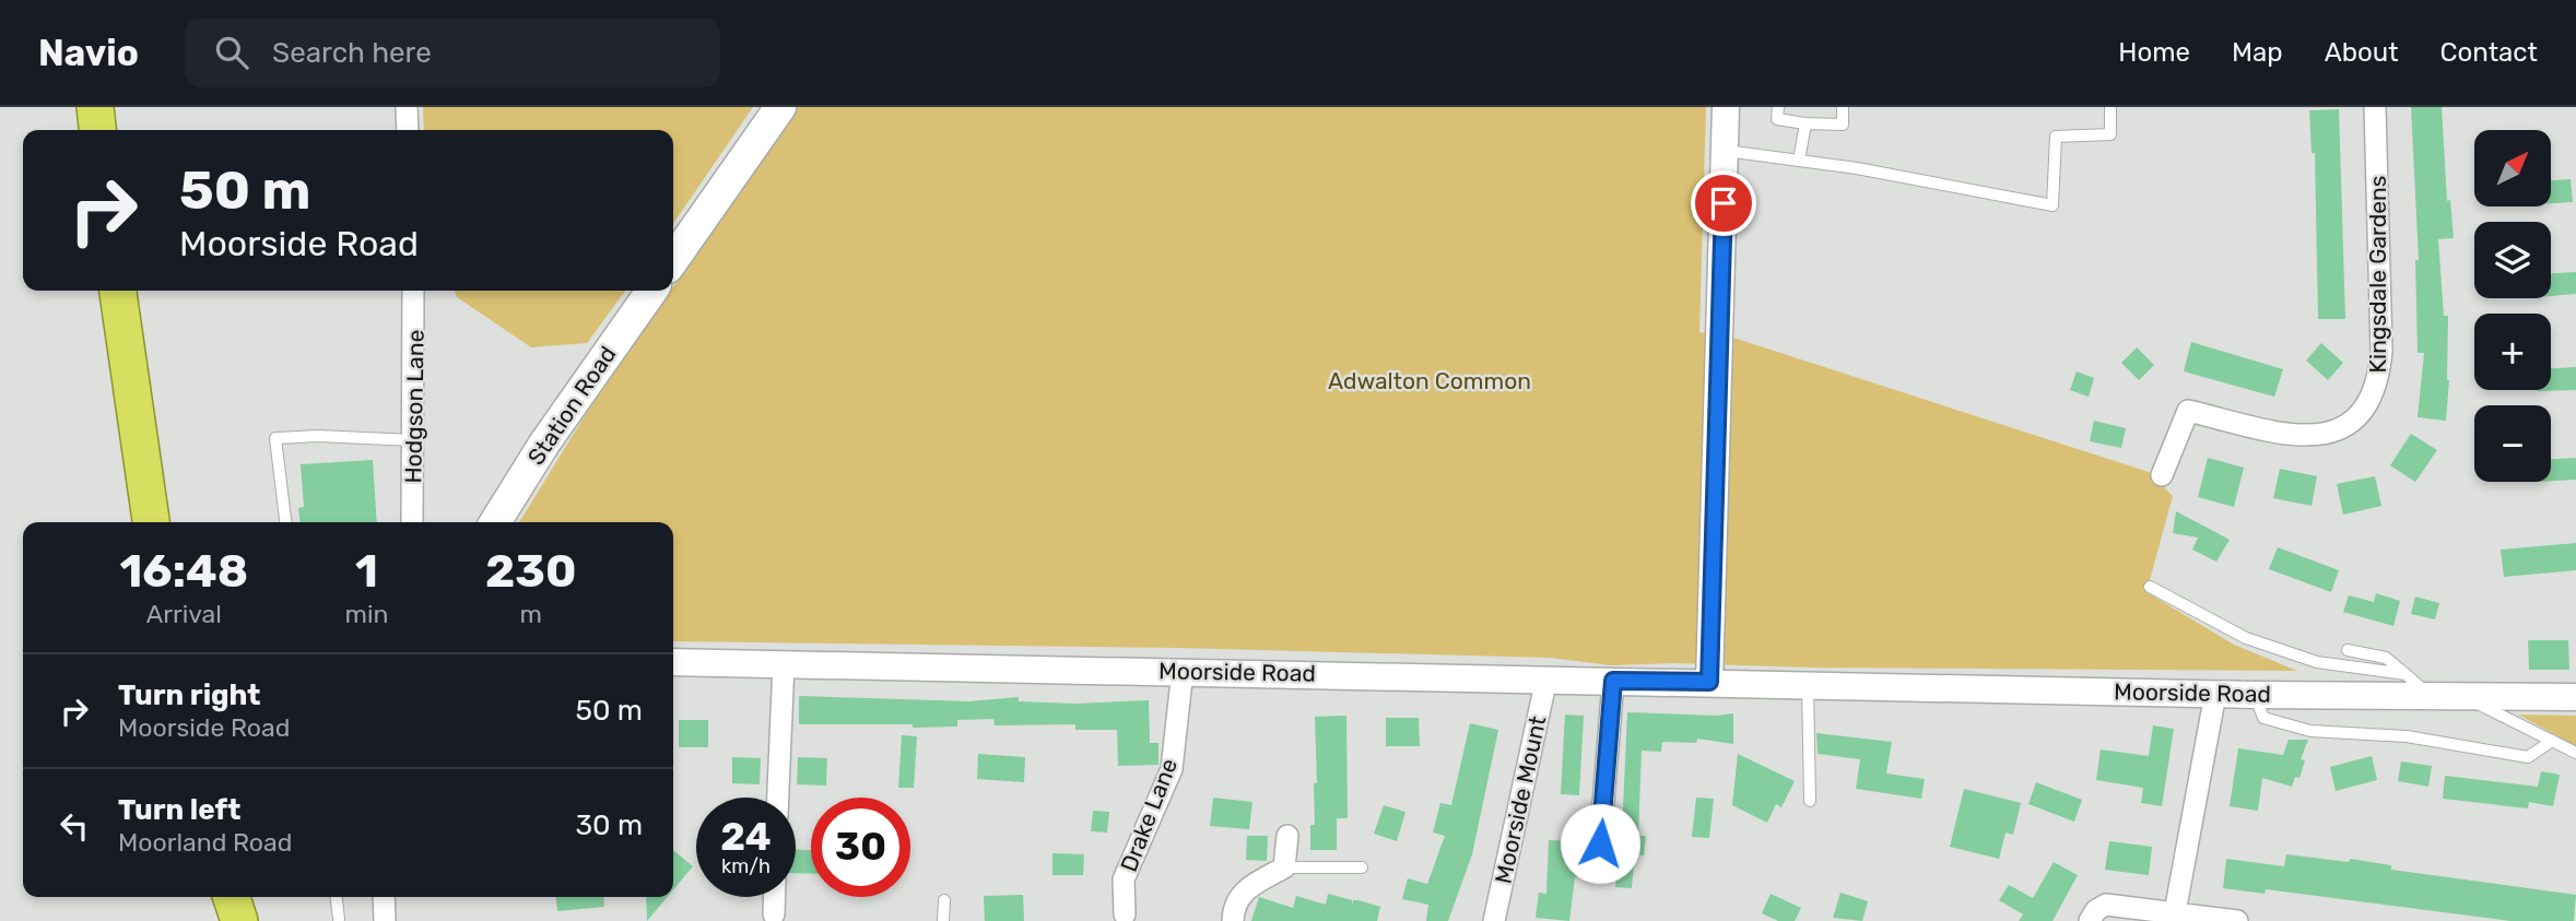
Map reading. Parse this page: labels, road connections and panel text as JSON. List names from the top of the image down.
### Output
{
  "streets": {
    "main road": ["Station Road"],
    "street": [
      "Kingsdale Gardens",
      "Hodgson Lane",
      "Moorside Road",
      "Moorside Mount",
      "Drake Lane"
    ]
  },
  "crossings": [
    ["Moorside Road", "Moorside Mount"],
    ["Moorside Road", "Drake Lane"]
  ],
  "parks": ["Adwalton Common"],
  "north": "top right",
  "page": {
    "header": "Navio",
    "search": "Search here",
    "nav": [
      "Home",
      "Map",
      "About",
      "Contact"
    ],
    "map_buttons": ["+", "−"],
    "turn": ["50 m", "Moorside Road"],
    "eta": [
      "16:48",
      "Arrival",
      "1",
      "min",
      "230",
      "m"
    ],
    "list": [
      {
        "name": "Turn right",
        "note": "Moorside Road",
        "value": "50 m"
      },
      {
        "name": "Turn left",
        "note": "Moorland Road",
        "value": "30 m"
      }
    ],
    "speed": "24 km/h",
    "limit": "30"
  }
}
